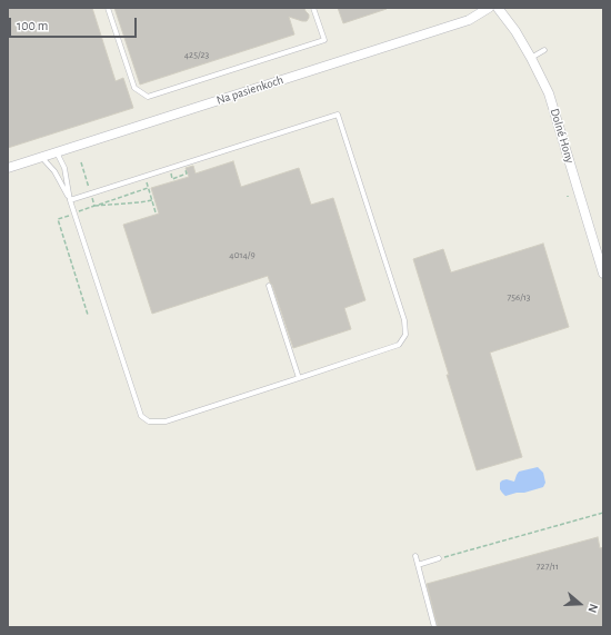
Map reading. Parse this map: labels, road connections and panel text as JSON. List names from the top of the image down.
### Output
{
  "streets": {
    "street": ["Na pasienkoch", "Dolné Hony"]
  },
  "house_numbers": [
    "425/23",
    "4014/9",
    "756/13",
    "727/11"
  ],
  "scale_bar": "100 m",
  "north": "right"
}
